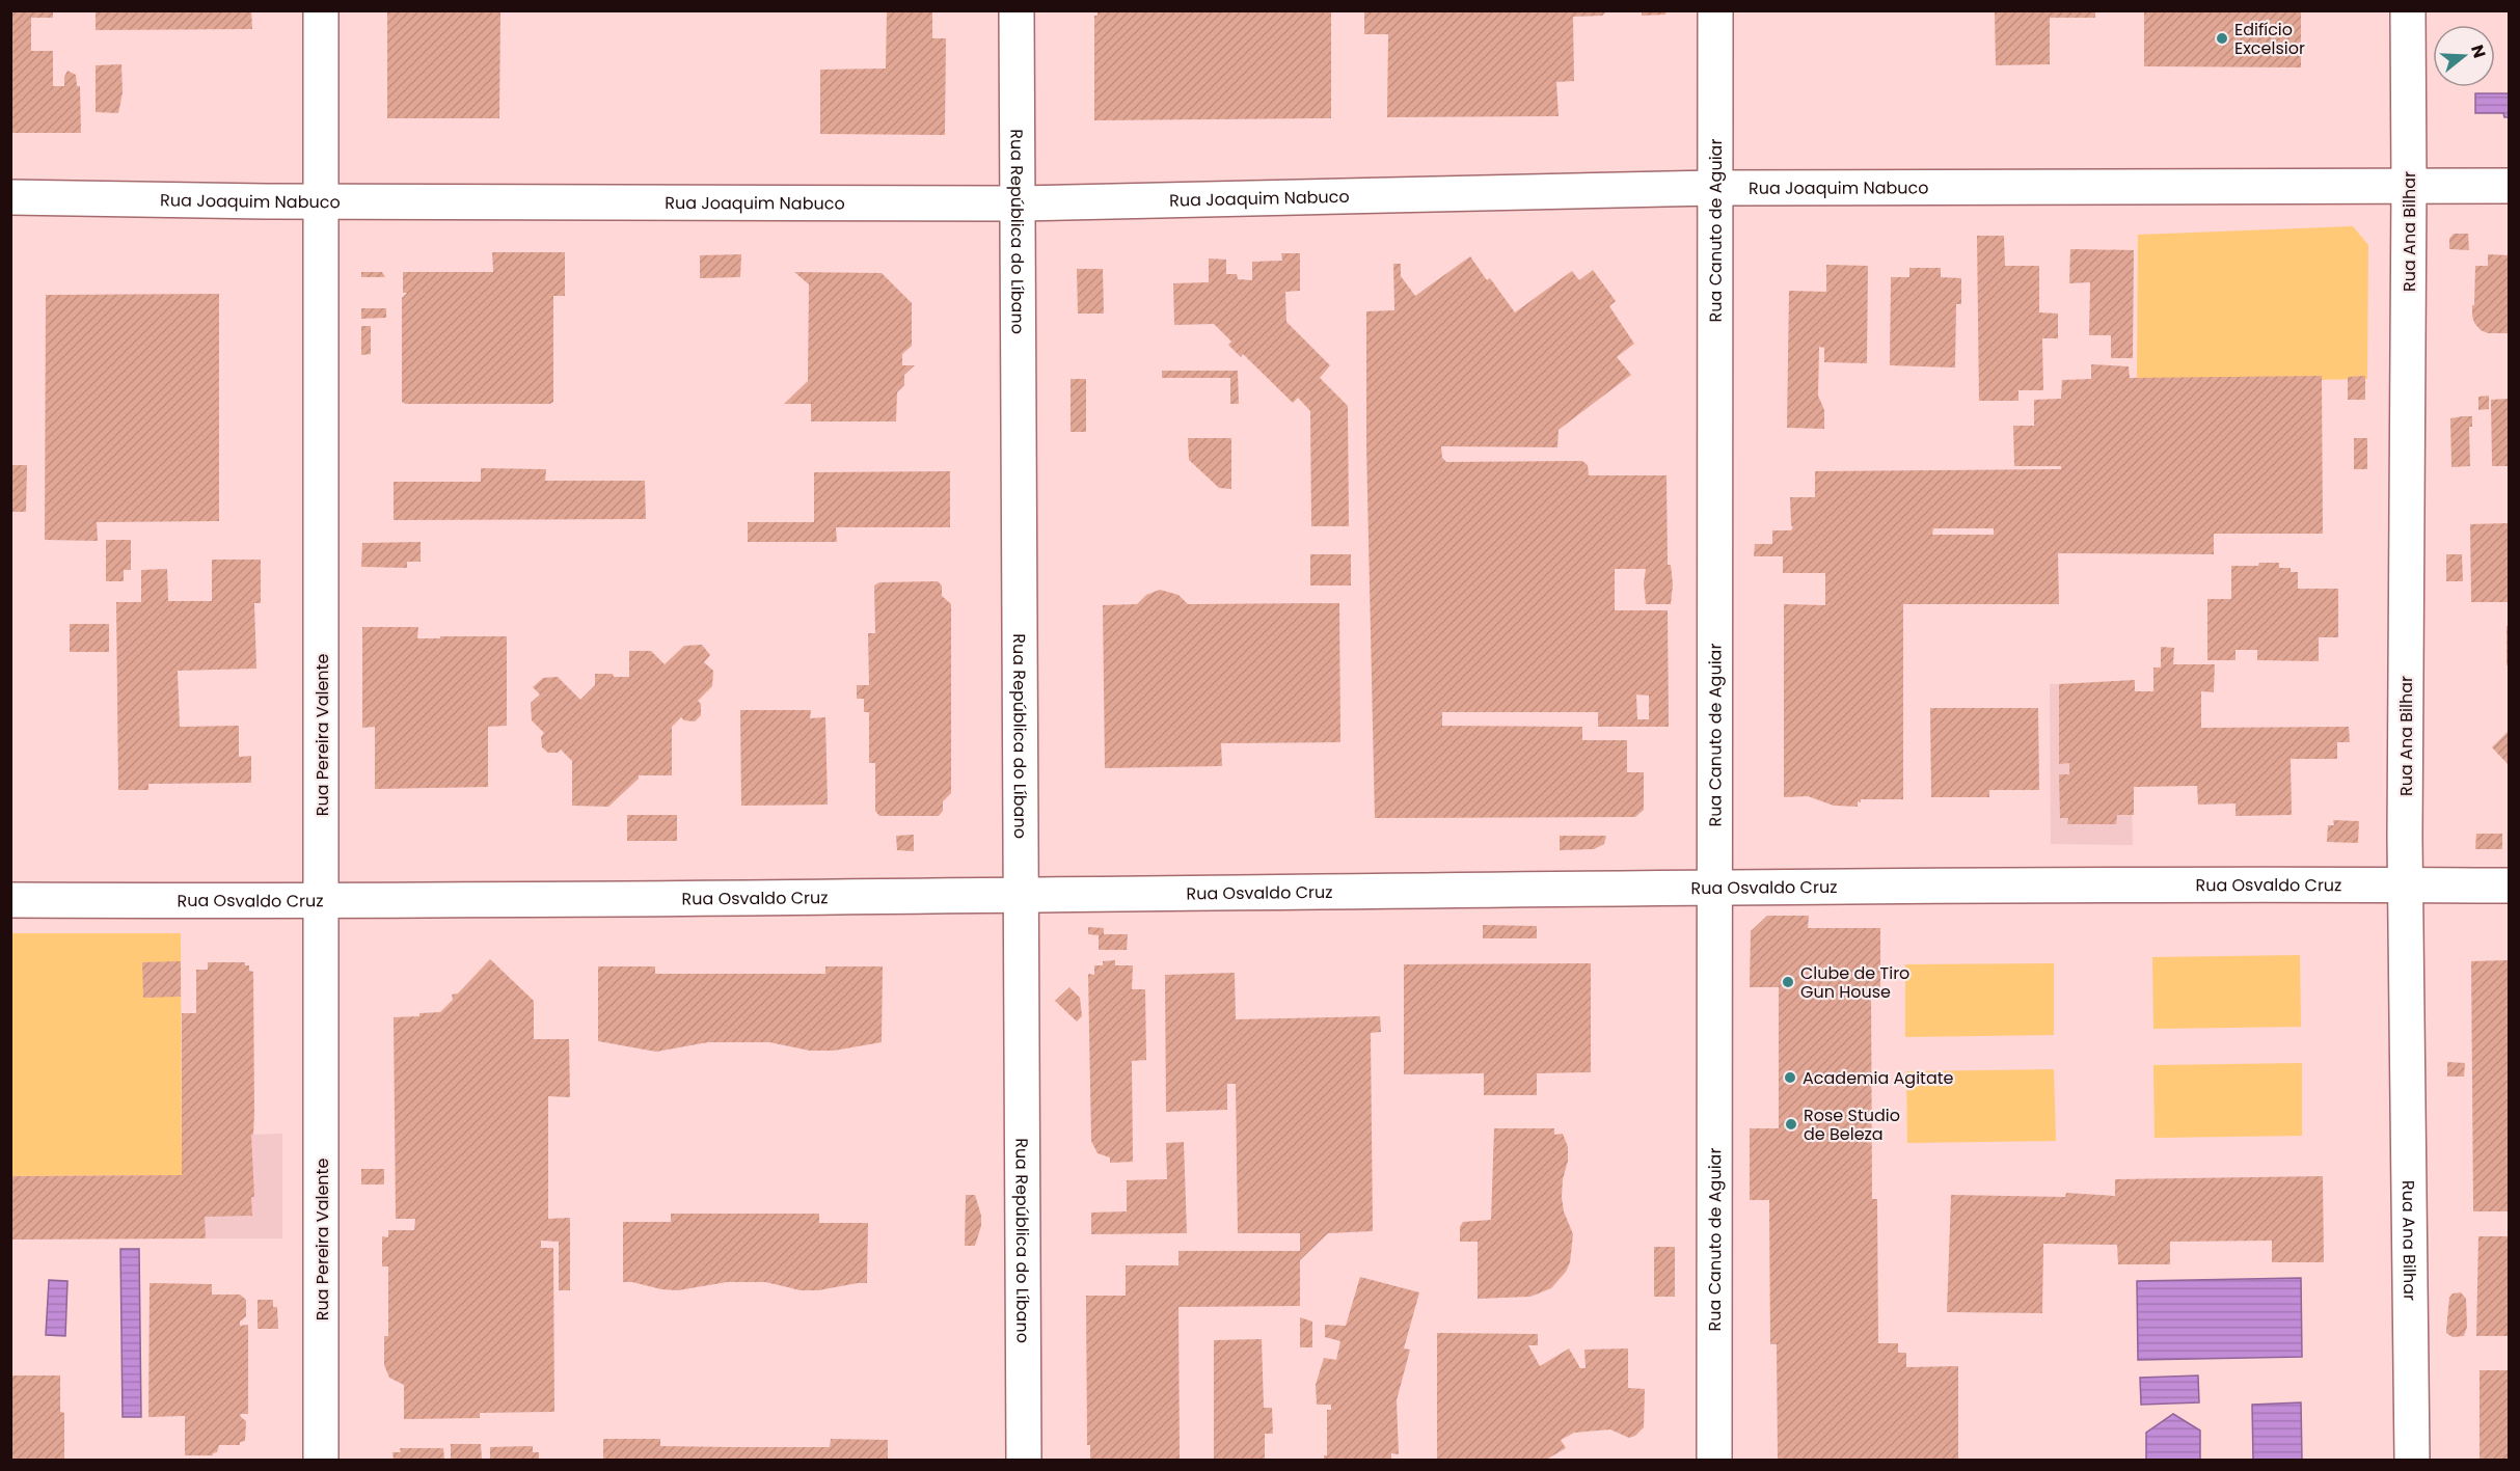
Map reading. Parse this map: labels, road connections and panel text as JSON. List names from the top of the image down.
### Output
{
  "streets": {
    "street": [
      "Rua Joaquim Nabuco",
      "Rua Canuto de Aguiar",
      "Rua República do Líbano",
      "Rua Ana Bilhar",
      "Rua Pereira Valente",
      "Rua Osvaldo Cruz"
    ]
  },
  "crossings": [
    ["Rua Joaquim Nabuco", "Rua Canuto de Aguiar"],
    ["Rua Joaquim Nabuco", "Rua República do Líbano"],
    ["Rua Joaquim Nabuco", "Rua Ana Bilhar"],
    ["Rua Joaquim Nabuco", "Rua Pereira Valente"],
    ["Rua Canuto de Aguiar", "Rua Osvaldo Cruz"],
    ["Rua República do Líbano", "Rua Osvaldo Cruz"],
    ["Rua Ana Bilhar", "Rua Osvaldo Cruz"],
    ["Rua Pereira Valente", "Rua Osvaldo Cruz"]
  ],
  "places": [
    "Edifício Excelsior",
    "Clube de Tiro Gun House",
    "Academia Agitate",
    "Rose Studio de Beleza"
  ],
  "north": "right"
}
